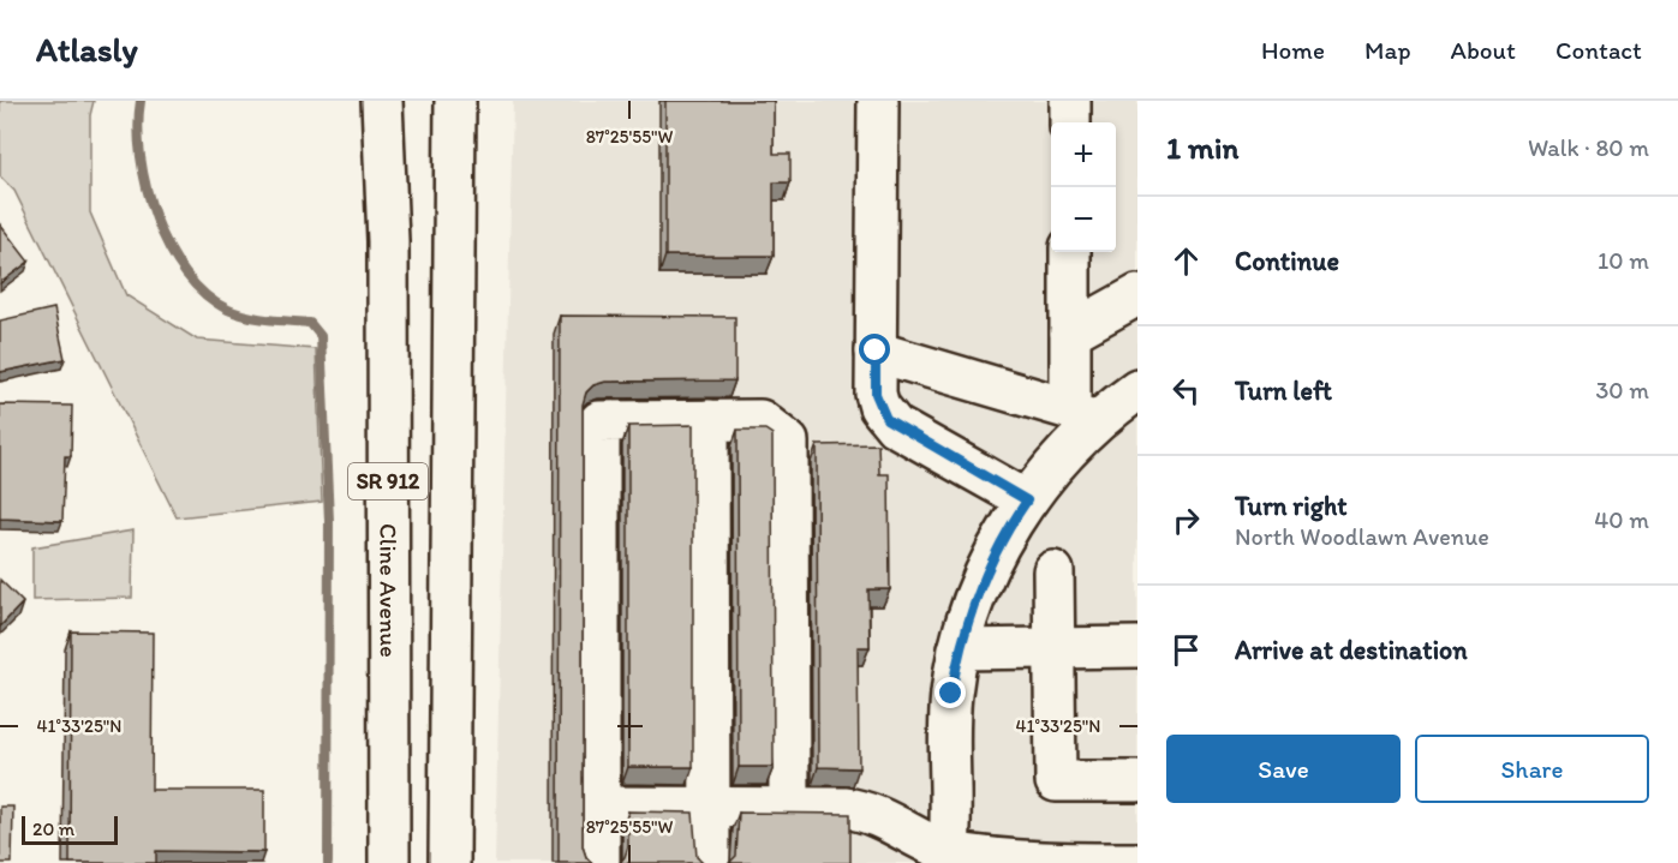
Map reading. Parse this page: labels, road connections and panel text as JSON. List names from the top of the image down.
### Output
{
  "streets": {
    "main road": ["SR 912", "Cline Avenue"]
  },
  "scale_bar": "20 m",
  "page": {
    "header": "Atlasly",
    "nav": [
      "Home",
      "Map",
      "About",
      "Contact"
    ],
    "heading": ["1 min", "Walk · 80 m"],
    "map_buttons": ["+", "−"],
    "list": [
      ["Continue", "10 m"],
      ["Turn left", "30 m"],
      ["Turn right", "North Woodlawn Avenue", "40 m"],
      "Arrive at destination"
    ],
    "buttons": ["Save", "Share"],
    "scale": "20 m"
  },
  "coordinates": ["87°25'55\"W", "41°33'25\"N"]
}
